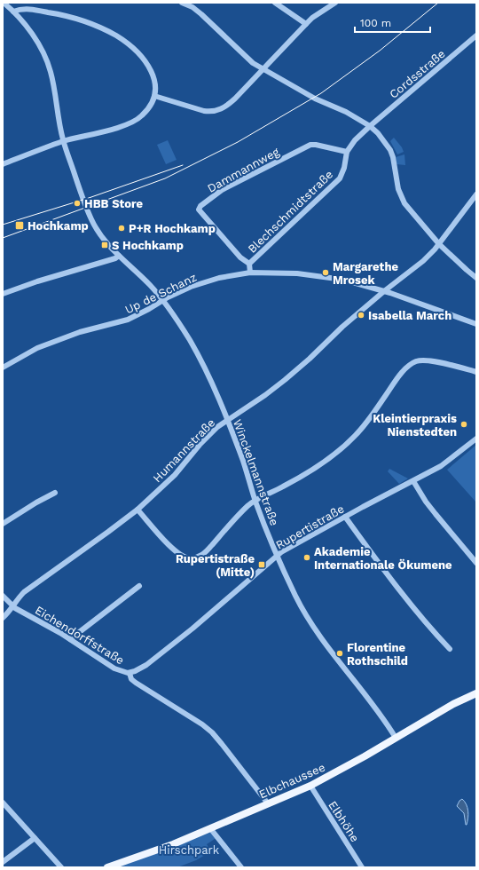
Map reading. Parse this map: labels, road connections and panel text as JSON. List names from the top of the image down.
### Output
{
  "streets": {
    "main road": ["Elbchaussee"],
    "street": [
      "Cordsstraße",
      "Dammannweg",
      "Blechschmidtstraße",
      "Up de Schanz",
      "Humannstraße",
      "Winckelmannstraße",
      "Rupertistraße",
      "Eichendorffstraße",
      "Elbhöhe"
    ]
  },
  "crossings": [
    ["Dammannweg", "Blechschmidtstraße"],
    ["Up de Schanz", "Humannstraße"],
    ["Up de Schanz", "Winckelmannstraße"],
    ["Humannstraße", "Winckelmannstraße"],
    ["Humannstraße", "Eichendorffstraße"],
    ["Winckelmannstraße", "Rupertistraße"],
    ["Winckelmannstraße", "Elbchaussee"],
    ["Rupertistraße", "Eichendorffstraße"],
    ["Eichendorffstraße", "Elbchaussee"],
    ["Elbchaussee", "Elbhöhe"]
  ],
  "parks": ["Hirschpark"],
  "places": {
    "other": [
      "HBB Store",
      "P+R Hochkamp",
      "Margarethe Mrosek",
      "Isabella March",
      "Kleintierpraxis Nienstedten",
      "Akademie Internationale Ökumene",
      "Florentine Rothschild"
    ],
    "transit": ["Hochkamp", "S Hochkamp", "Rupertistraße (Mitte)"]
  },
  "scale_bar": "100 m"
}
